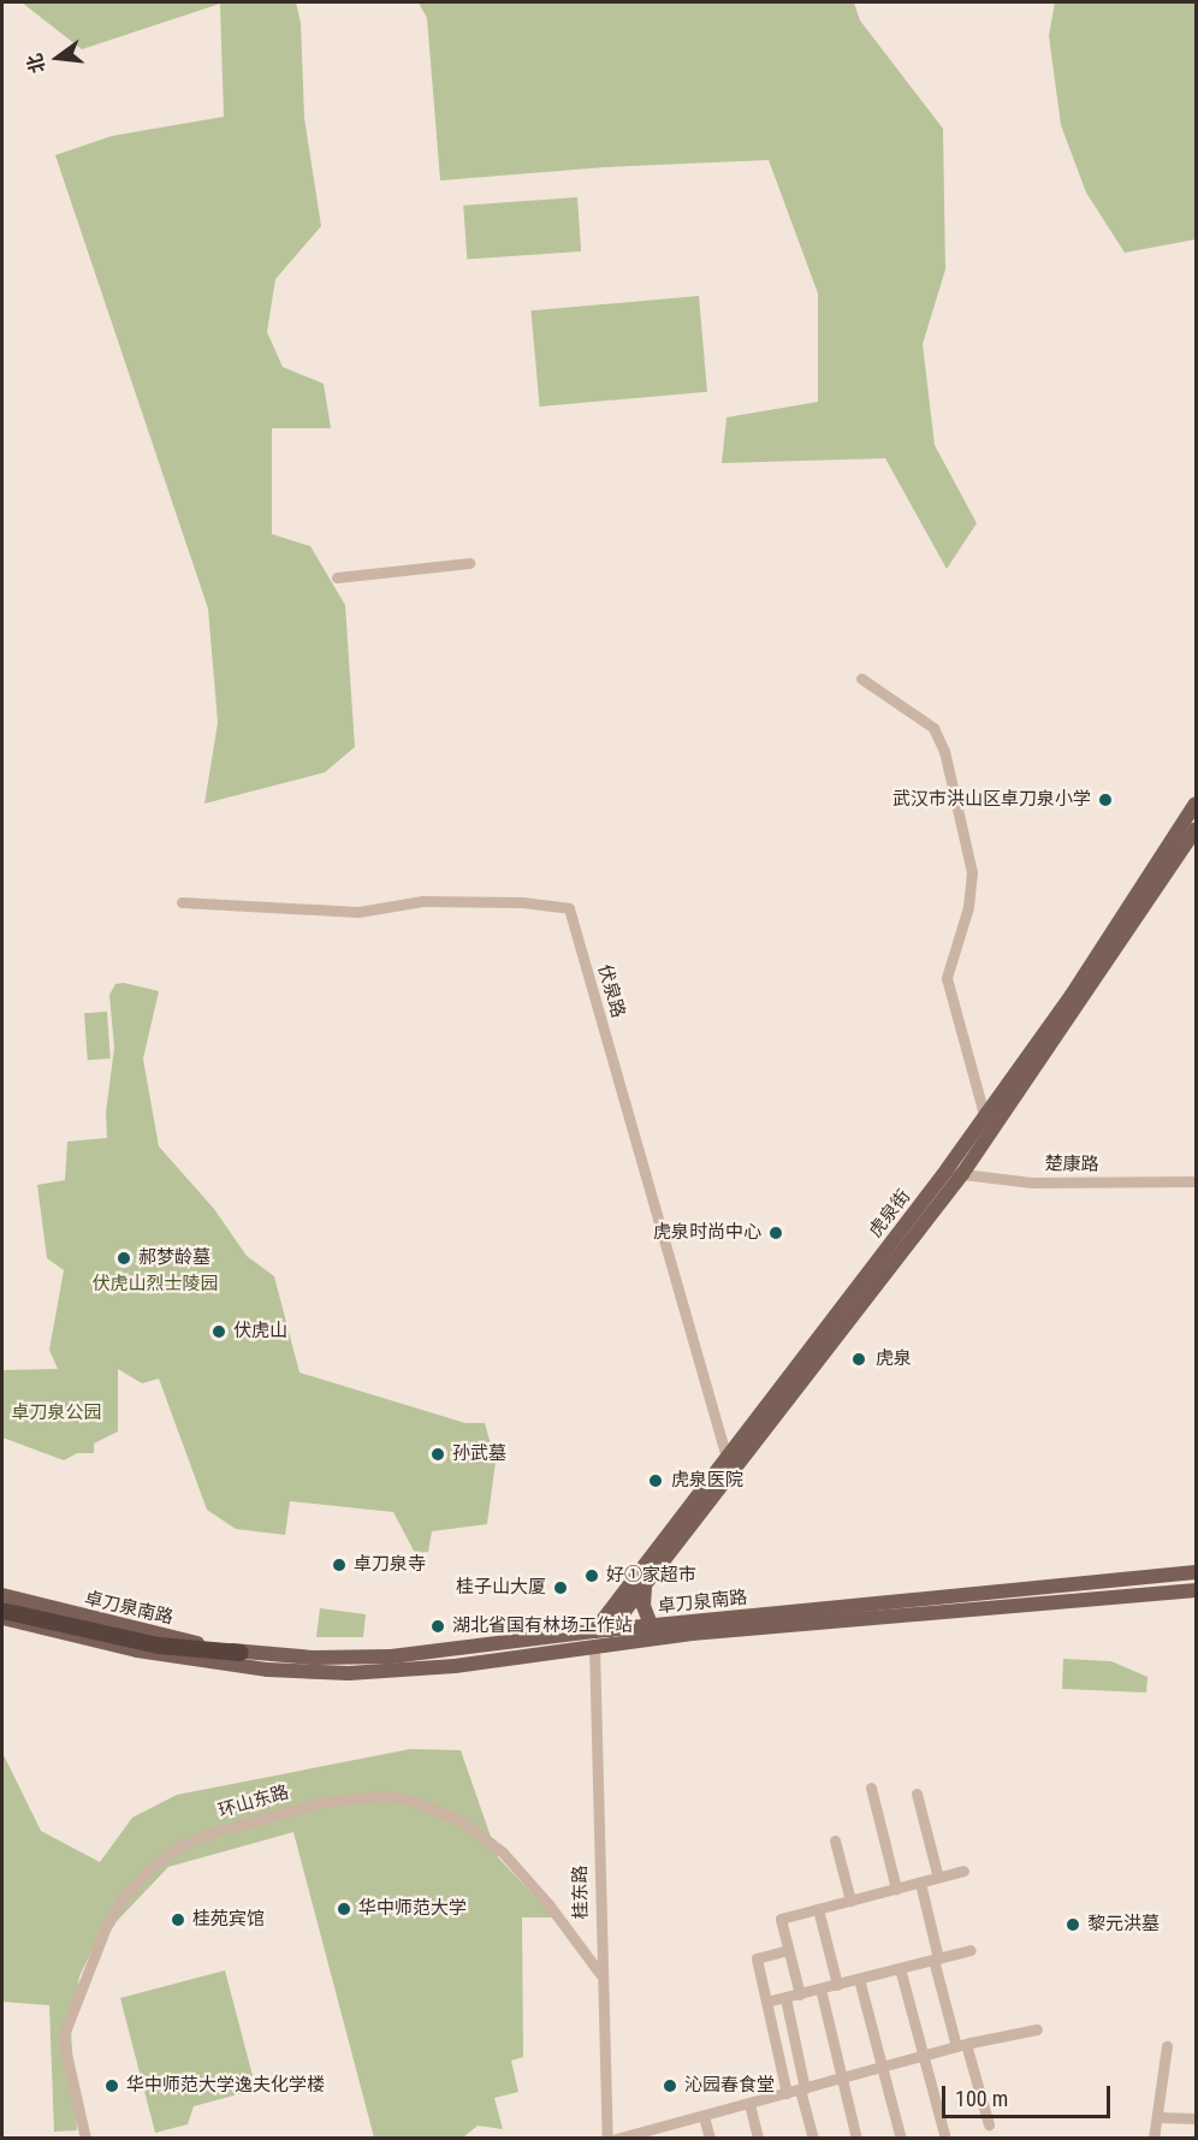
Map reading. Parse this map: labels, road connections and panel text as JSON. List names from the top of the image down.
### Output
{
  "streets": {
    "main road": ["虎泉街", "卓刀泉南路"],
    "street": [
      "伏泉路",
      "楚康路",
      "环山东路",
      "桂东路"
    ]
  },
  "crossings": [
    ["伏泉路", "虎泉街"],
    ["楚康路", "虎泉街"],
    ["虎泉街", "卓刀泉南路"],
    ["虎泉街", "桂东路"],
    ["卓刀泉南路", "桂东路"],
    ["环山东路", "桂东路"]
  ],
  "parks": ["伏虎山烈士陵园", "卓刀泉公园"],
  "places": [
    "武汉市洪山区卓刀泉小学",
    "虎泉时尚中心",
    "郝梦龄墓",
    "伏虎山",
    "虎泉",
    "孙武墓",
    "虎泉医院",
    "卓刀泉寺",
    "好①家超市",
    "桂子山大厦",
    "湖北省国有林场工作站",
    "华中师范大学",
    "桂苑宾馆",
    "黎元洪墓",
    "华中师范大学逸夫化学楼",
    "沁园春食堂"
  ],
  "scale_bar": "100 m",
  "north": "left"
}
